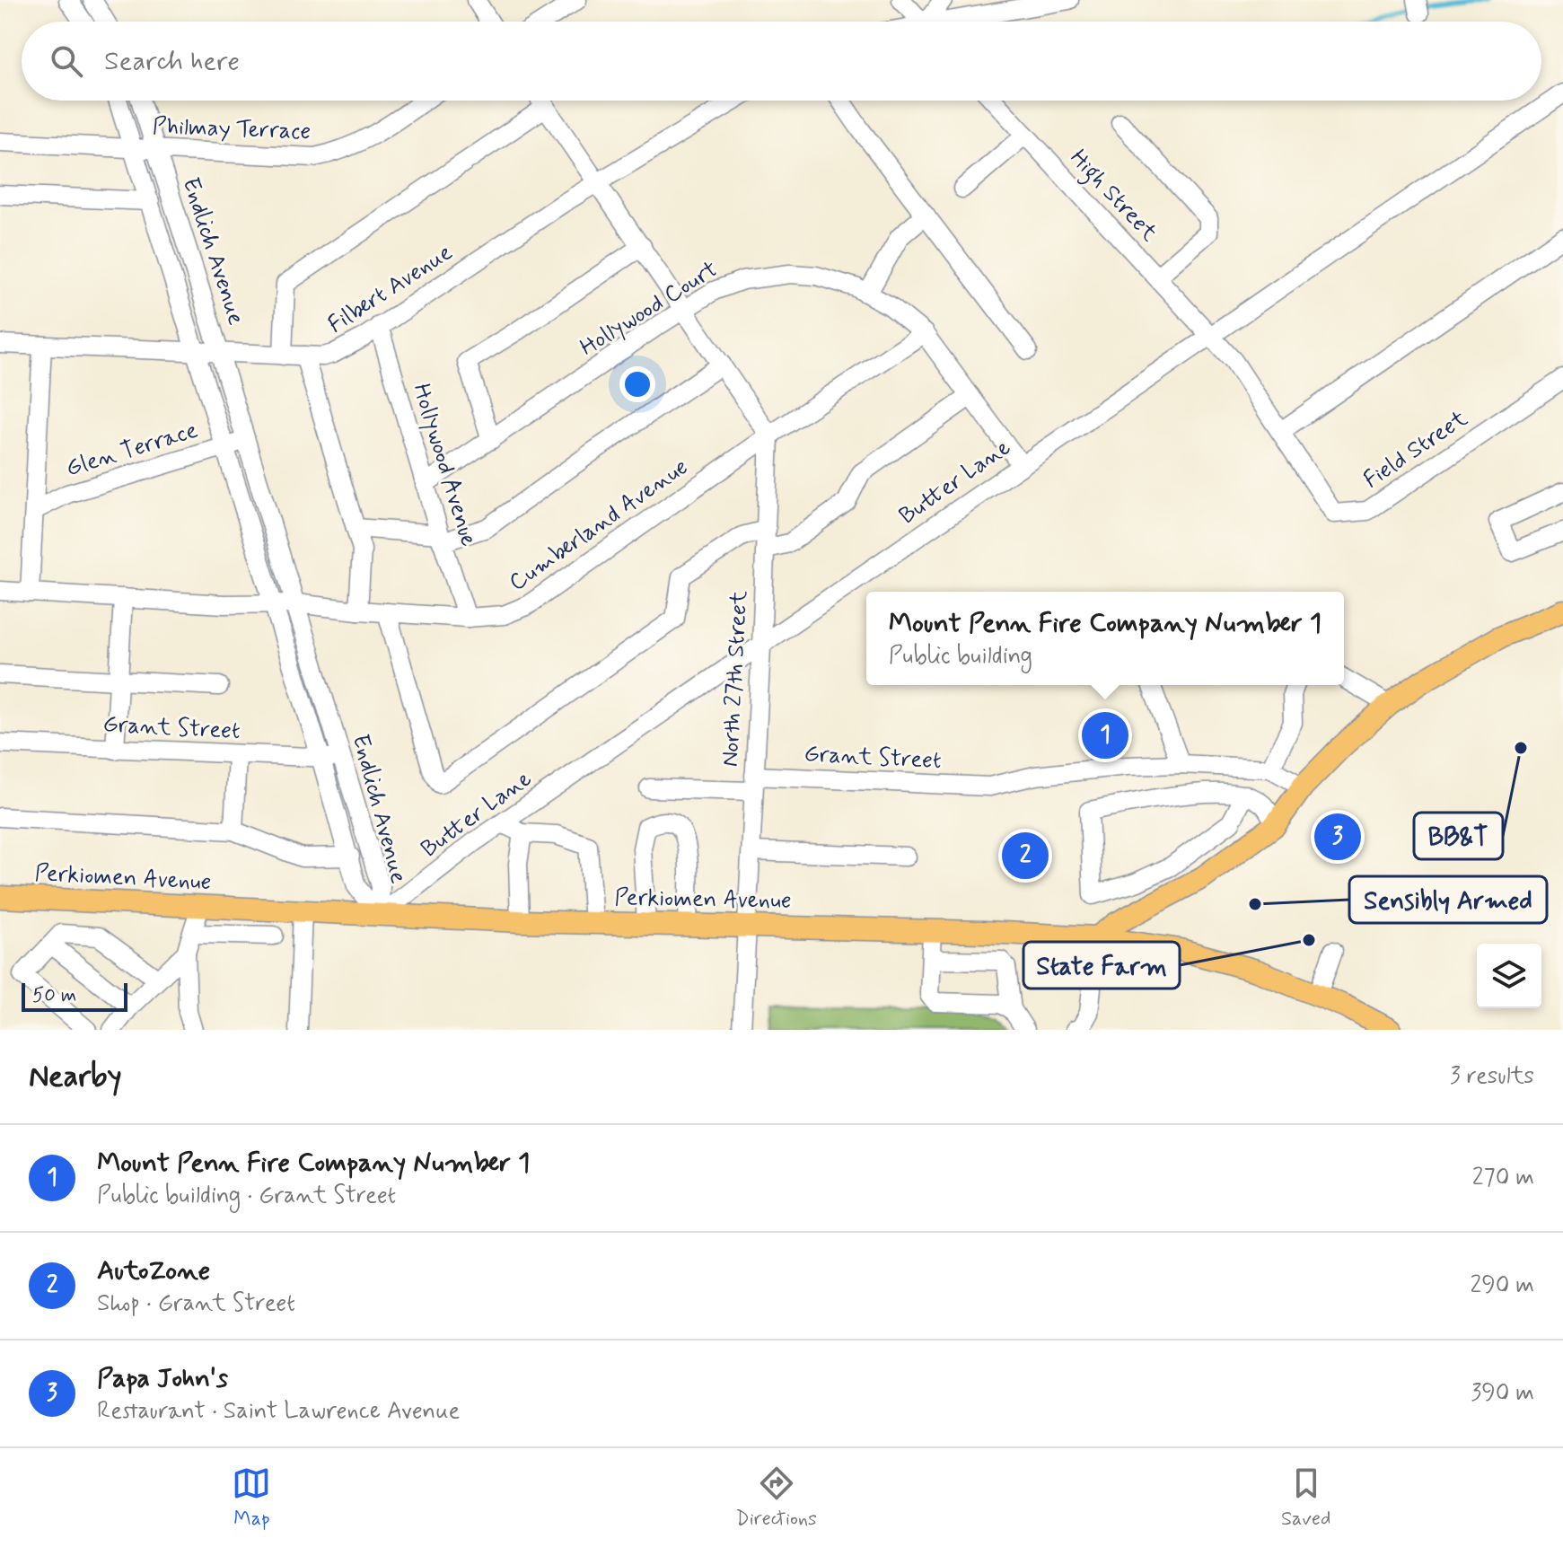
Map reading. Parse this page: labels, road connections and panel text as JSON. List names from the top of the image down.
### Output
{
  "streets": {
    "main road": ["Perkiomen Avenue"],
    "street": [
      "Philmay Terrace",
      "High Street",
      "Endlich Avenue",
      "Filbert Avenue",
      "Hollywood Court",
      "Glen Terrace",
      "Field Street",
      "Hollywood Avenue",
      "Butter Lane",
      "Cumberland Avenue",
      "North 27th Street",
      "Grant Street"
    ]
  },
  "crossings": [
    ["Philmay Terrace", "Endlich Avenue"],
    ["High Street", "Field Street"],
    ["High Street", "Butter Lane"],
    ["Endlich Avenue", "Filbert Avenue"],
    ["Endlich Avenue", "Glen Terrace"],
    ["Endlich Avenue", "Butter Lane"],
    ["Endlich Avenue", "Cumberland Avenue"],
    ["Endlich Avenue", "Grant Street"],
    ["Endlich Avenue", "Perkiomen Avenue"],
    ["Filbert Avenue", "Hollywood Avenue"],
    ["Hollywood Court", "Hollywood Avenue"],
    ["Hollywood Court", "Butter Lane"],
    ["Hollywood Court", "Cumberland Avenue"],
    ["Hollywood Avenue", "Cumberland Avenue"],
    ["Butter Lane", "North 27th Street"],
    ["Butter Lane", "Perkiomen Avenue"],
    ["Cumberland Avenue", "North 27th Street"],
    ["North 27th Street", "Grant Street"],
    ["North 27th Street", "Perkiomen Avenue"]
  ],
  "places": ["BB&T", "Sensibly Armed", "State Farm"],
  "scale_bar": "50 m",
  "page": {
    "search": "Search here",
    "popup": ["Mount Penn Fire Company Number 1", "Public building"],
    "pins": ["1", "3", "2"],
    "scale": "50 m",
    "heading": ["Nearby", "3 results"],
    "list": [
      {
        "mark": "1",
        "name": "Mount Penn Fire Company Number 1",
        "note": "Public building · Grant Street",
        "value": "270 m"
      },
      {
        "mark": "2",
        "name": "AutoZone",
        "note": "Shop · Grant Street",
        "value": "290 m"
      },
      {
        "mark": "3",
        "name": "Papa John's",
        "note": "Restaurant · Saint Lawrence Avenue",
        "value": "390 m"
      }
    ],
    "nav": ["Map", "Directions", "Saved"]
  }
}
